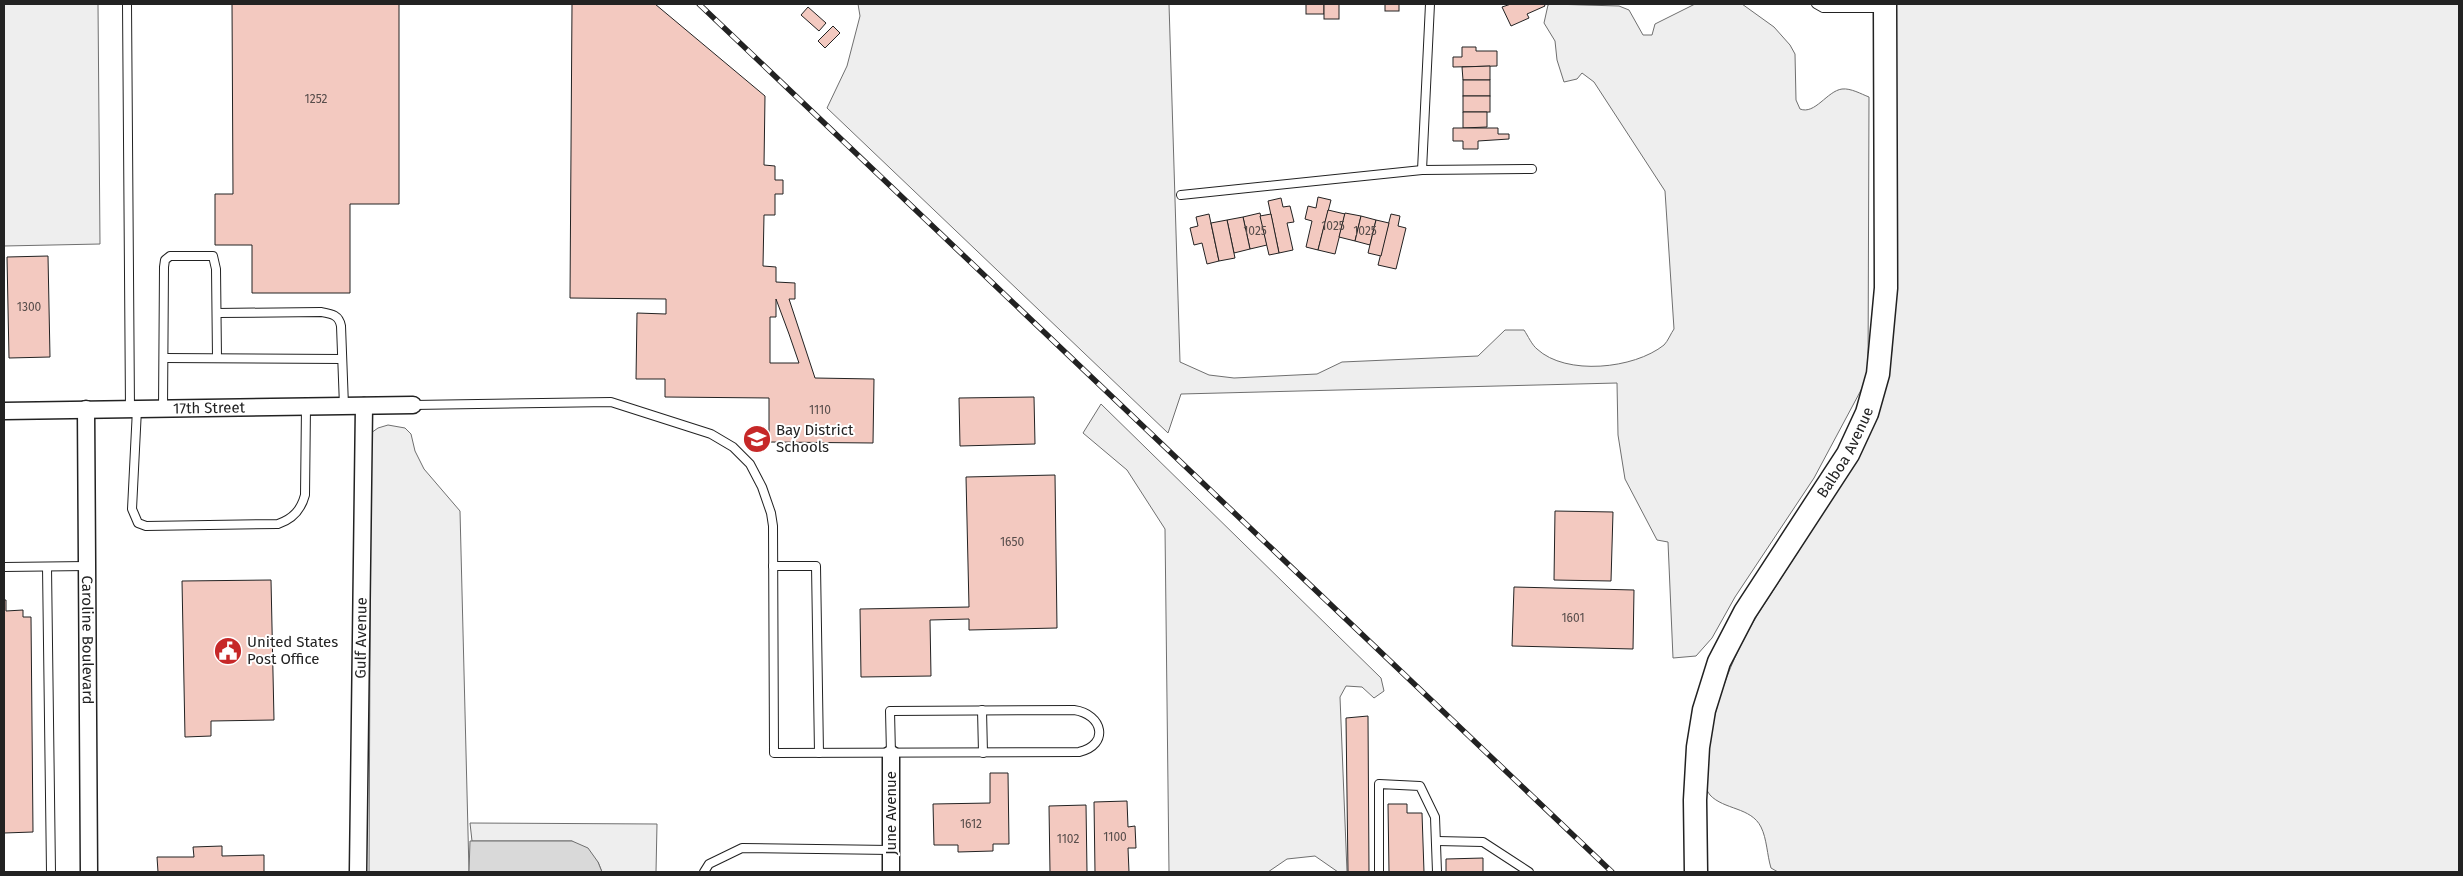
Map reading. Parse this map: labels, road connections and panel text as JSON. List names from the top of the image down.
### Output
{
  "streets": {
    "street": [
      "17th Street",
      "Balboa Avenue",
      "Gulf Avenue",
      "Caroline Boulevard",
      "June Avenue"
    ]
  },
  "crossings": [
    ["17th Street", "Gulf Avenue"],
    ["17th Street", "Caroline Boulevard"]
  ],
  "places": {
    "school or university": ["Bay District Schools"],
    "public building": ["United States Post Office"]
  },
  "house_numbers": [
    "1252",
    "1025",
    "1025",
    "1025",
    "1300",
    "1110",
    "1650",
    "1601",
    "1612",
    "1100",
    "1102"
  ]
}
